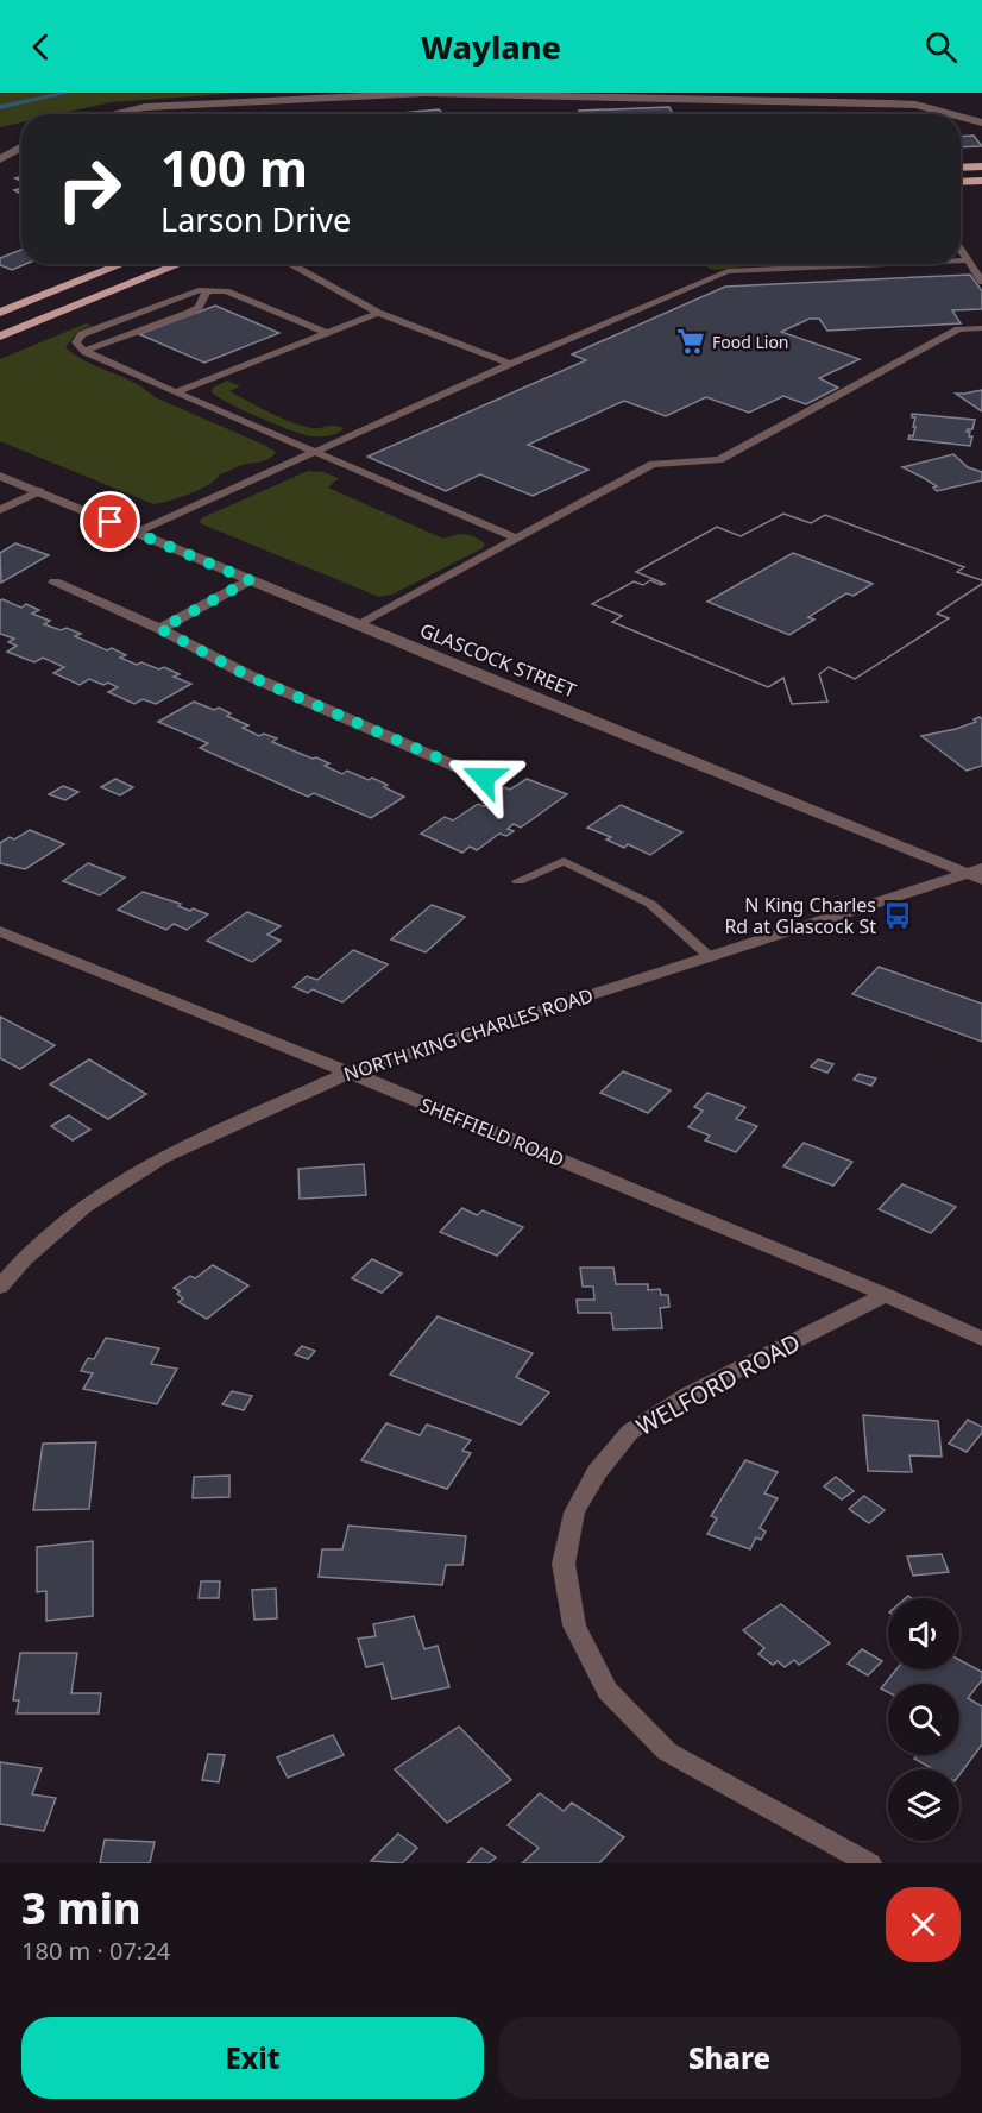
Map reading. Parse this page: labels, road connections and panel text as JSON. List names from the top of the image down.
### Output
{
  "streets": {
    "street": [
      "GLASCOCK STREET",
      "NORTH KING CHARLES ROAD",
      "SHEFFIELD ROAD",
      "WELFORD ROAD"
    ]
  },
  "crossings": [
    ["GLASCOCK STREET", "NORTH KING CHARLES ROAD"],
    ["NORTH KING CHARLES ROAD", "SHEFFIELD ROAD"],
    ["SHEFFIELD ROAD", "WELFORD ROAD"]
  ],
  "places": {
    "supermarket": ["Food Lion"],
    "bus stop": ["N King Charles Rd at Glascock St"]
  },
  "page": {
    "header": "Waylane",
    "turn": ["100 m", "Larson Drive"],
    "heading": ["3 min", "180 m · 07:24"],
    "buttons": ["Exit", "Share"]
  }
}
